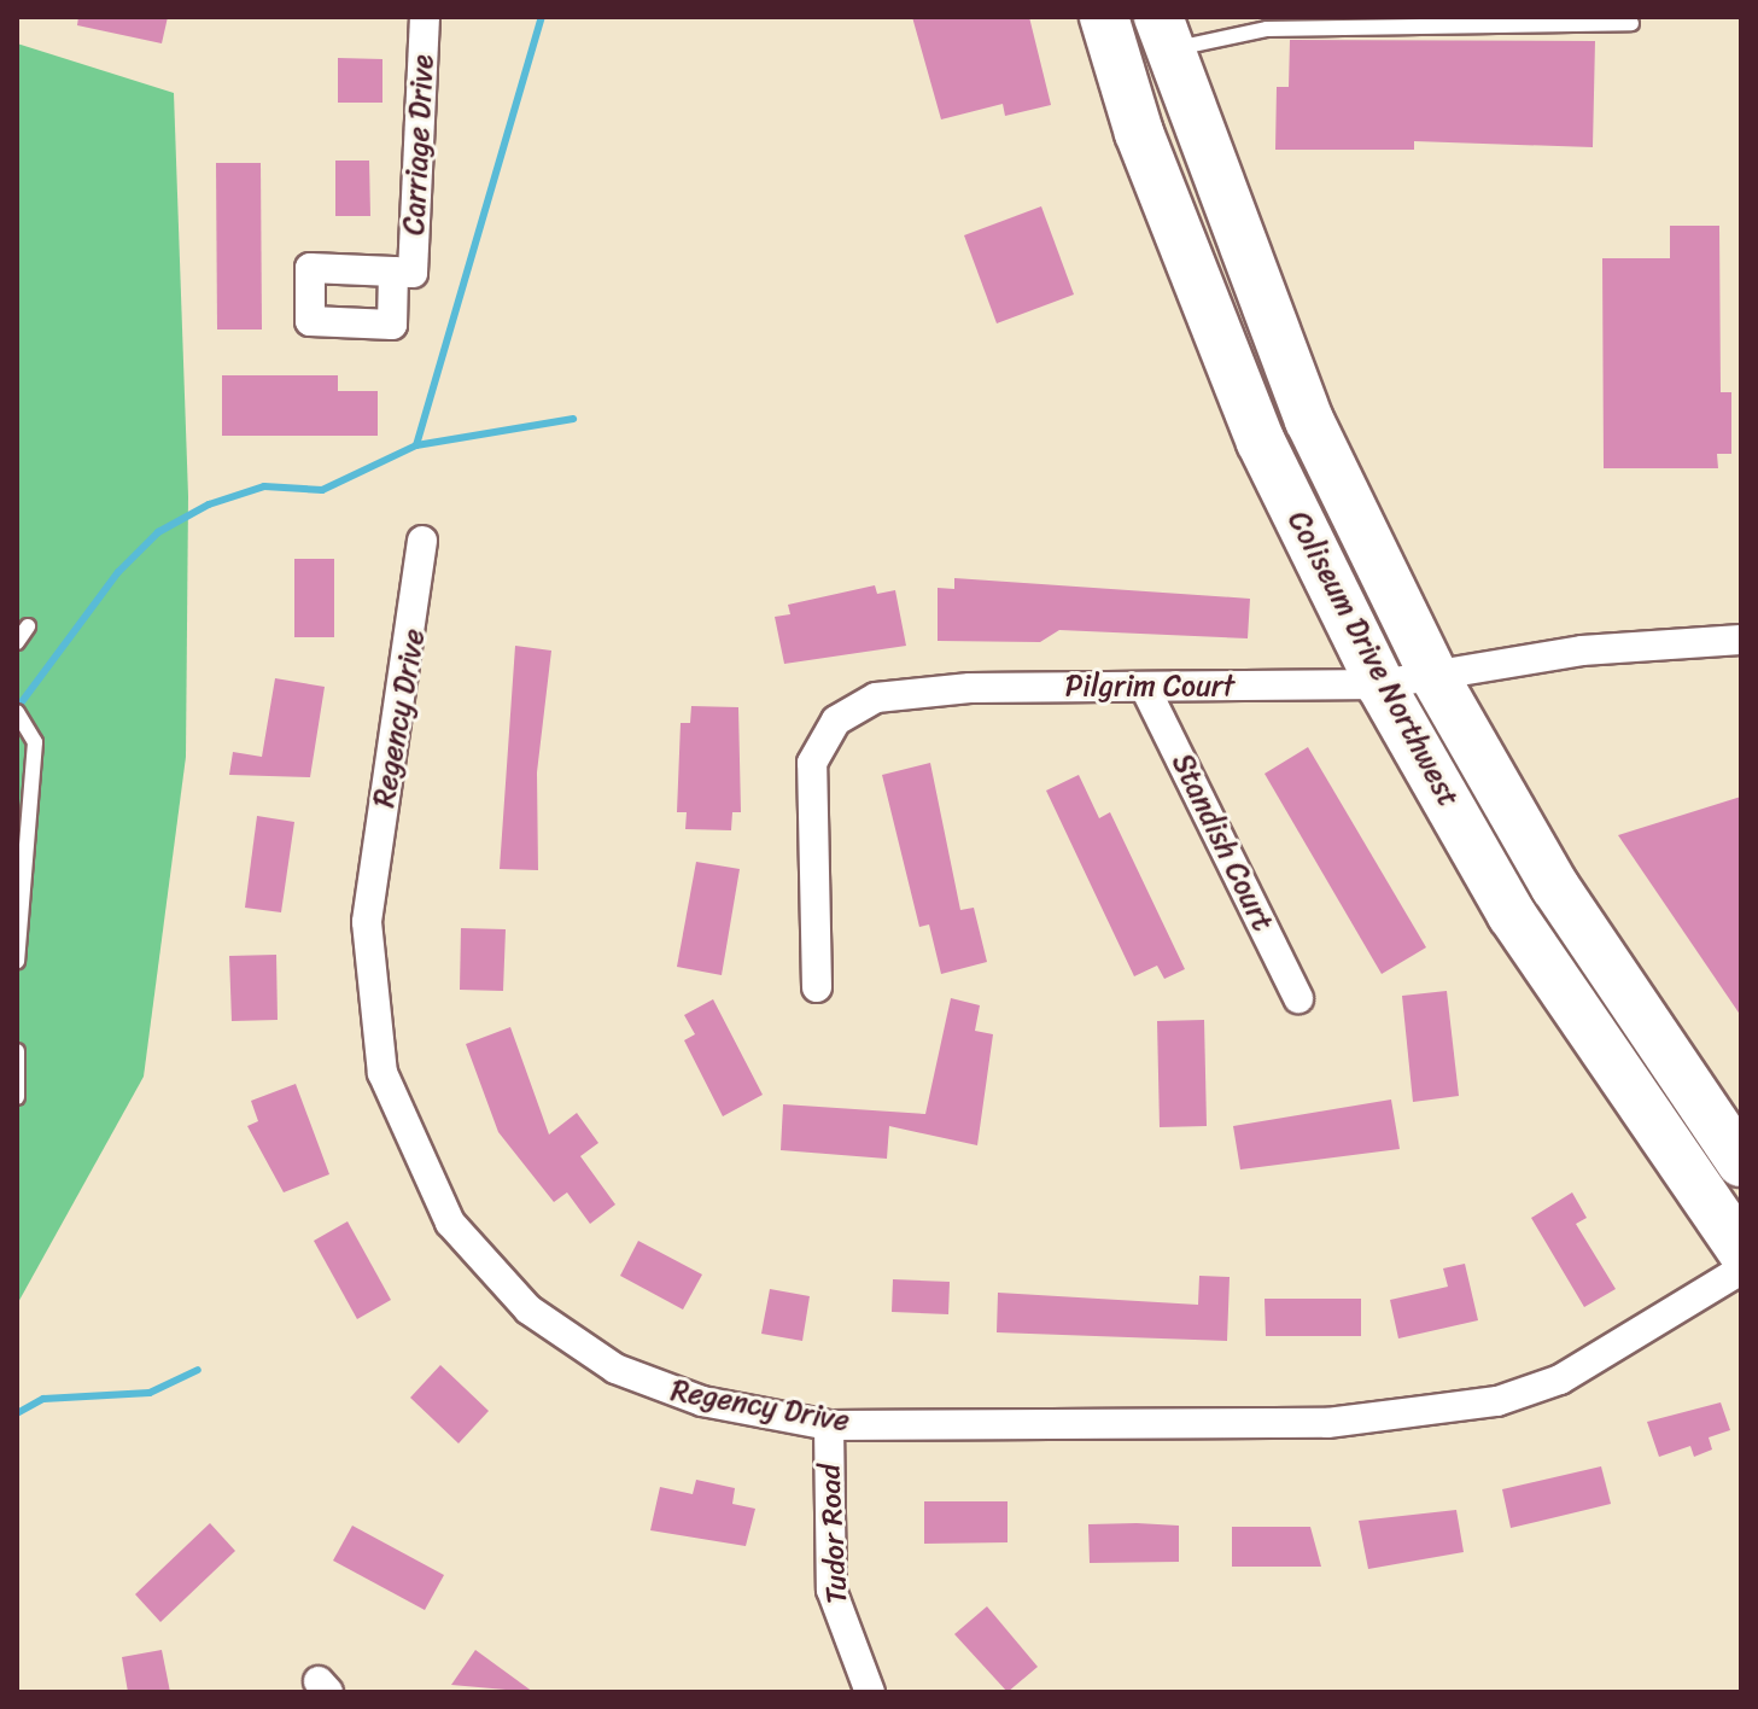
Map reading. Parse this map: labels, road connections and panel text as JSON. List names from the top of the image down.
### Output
{
  "streets": {
    "main road": ["Coliseum Drive Northwest"],
    "street": [
      "Carriage Drive",
      "Pilgrim Court",
      "Regency Drive",
      "Standish Court",
      "Tudor Road"
    ]
  },
  "crossings": [
    ["Coliseum Drive Northwest", "Pilgrim Court"],
    ["Pilgrim Court", "Standish Court"],
    ["Regency Drive", "Tudor Road"]
  ]
}
